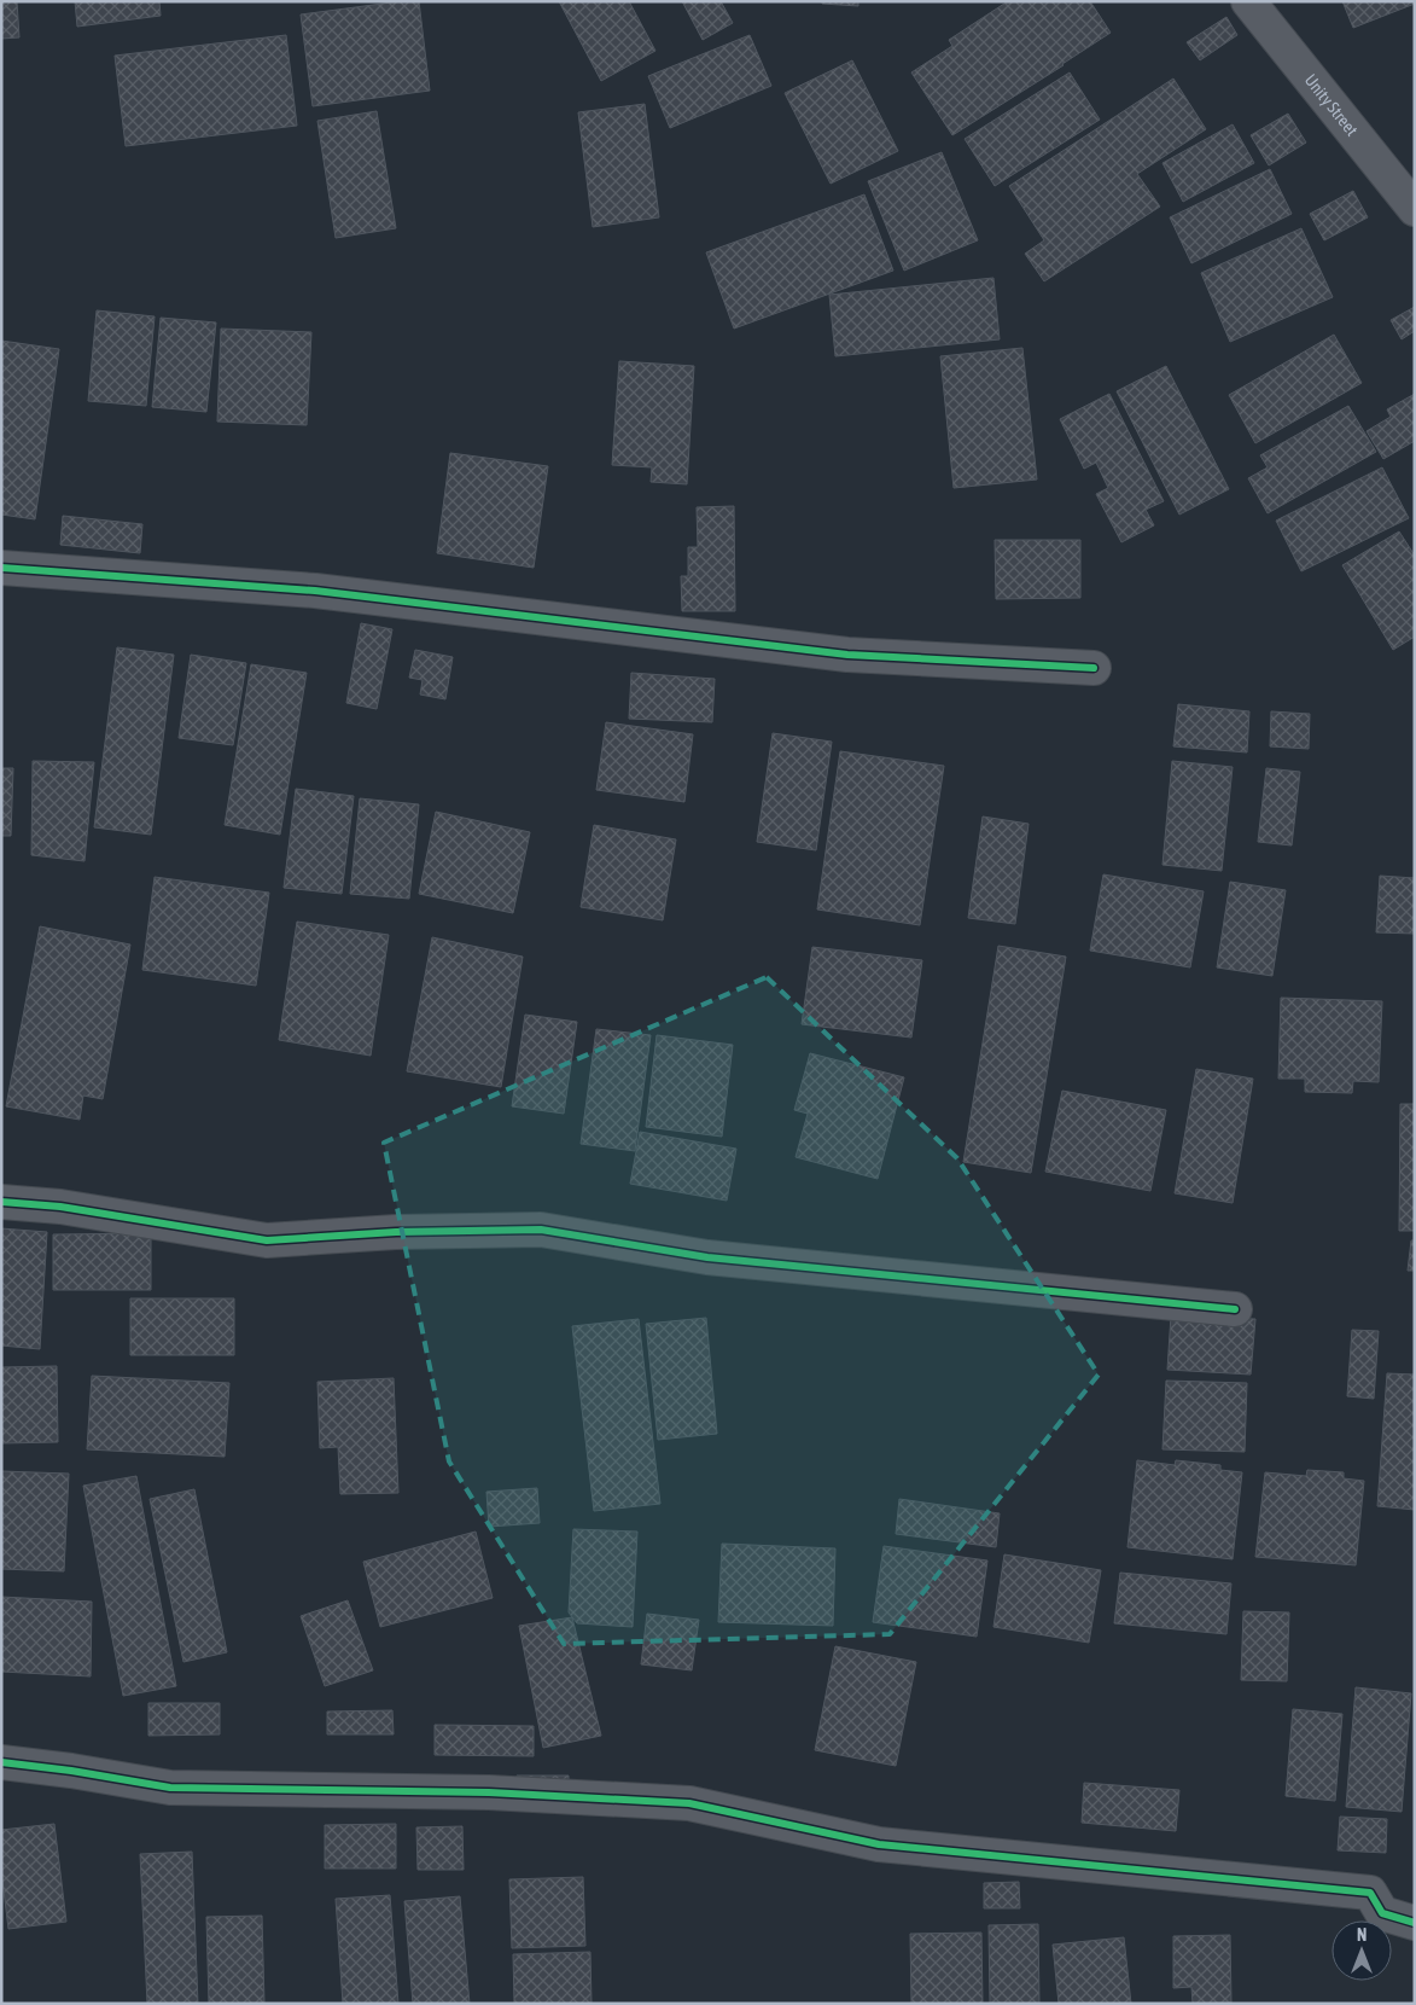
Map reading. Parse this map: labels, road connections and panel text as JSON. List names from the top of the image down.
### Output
{
  "streets": {
    "street": ["Unity Street"]
  },
  "north": "top"
}
